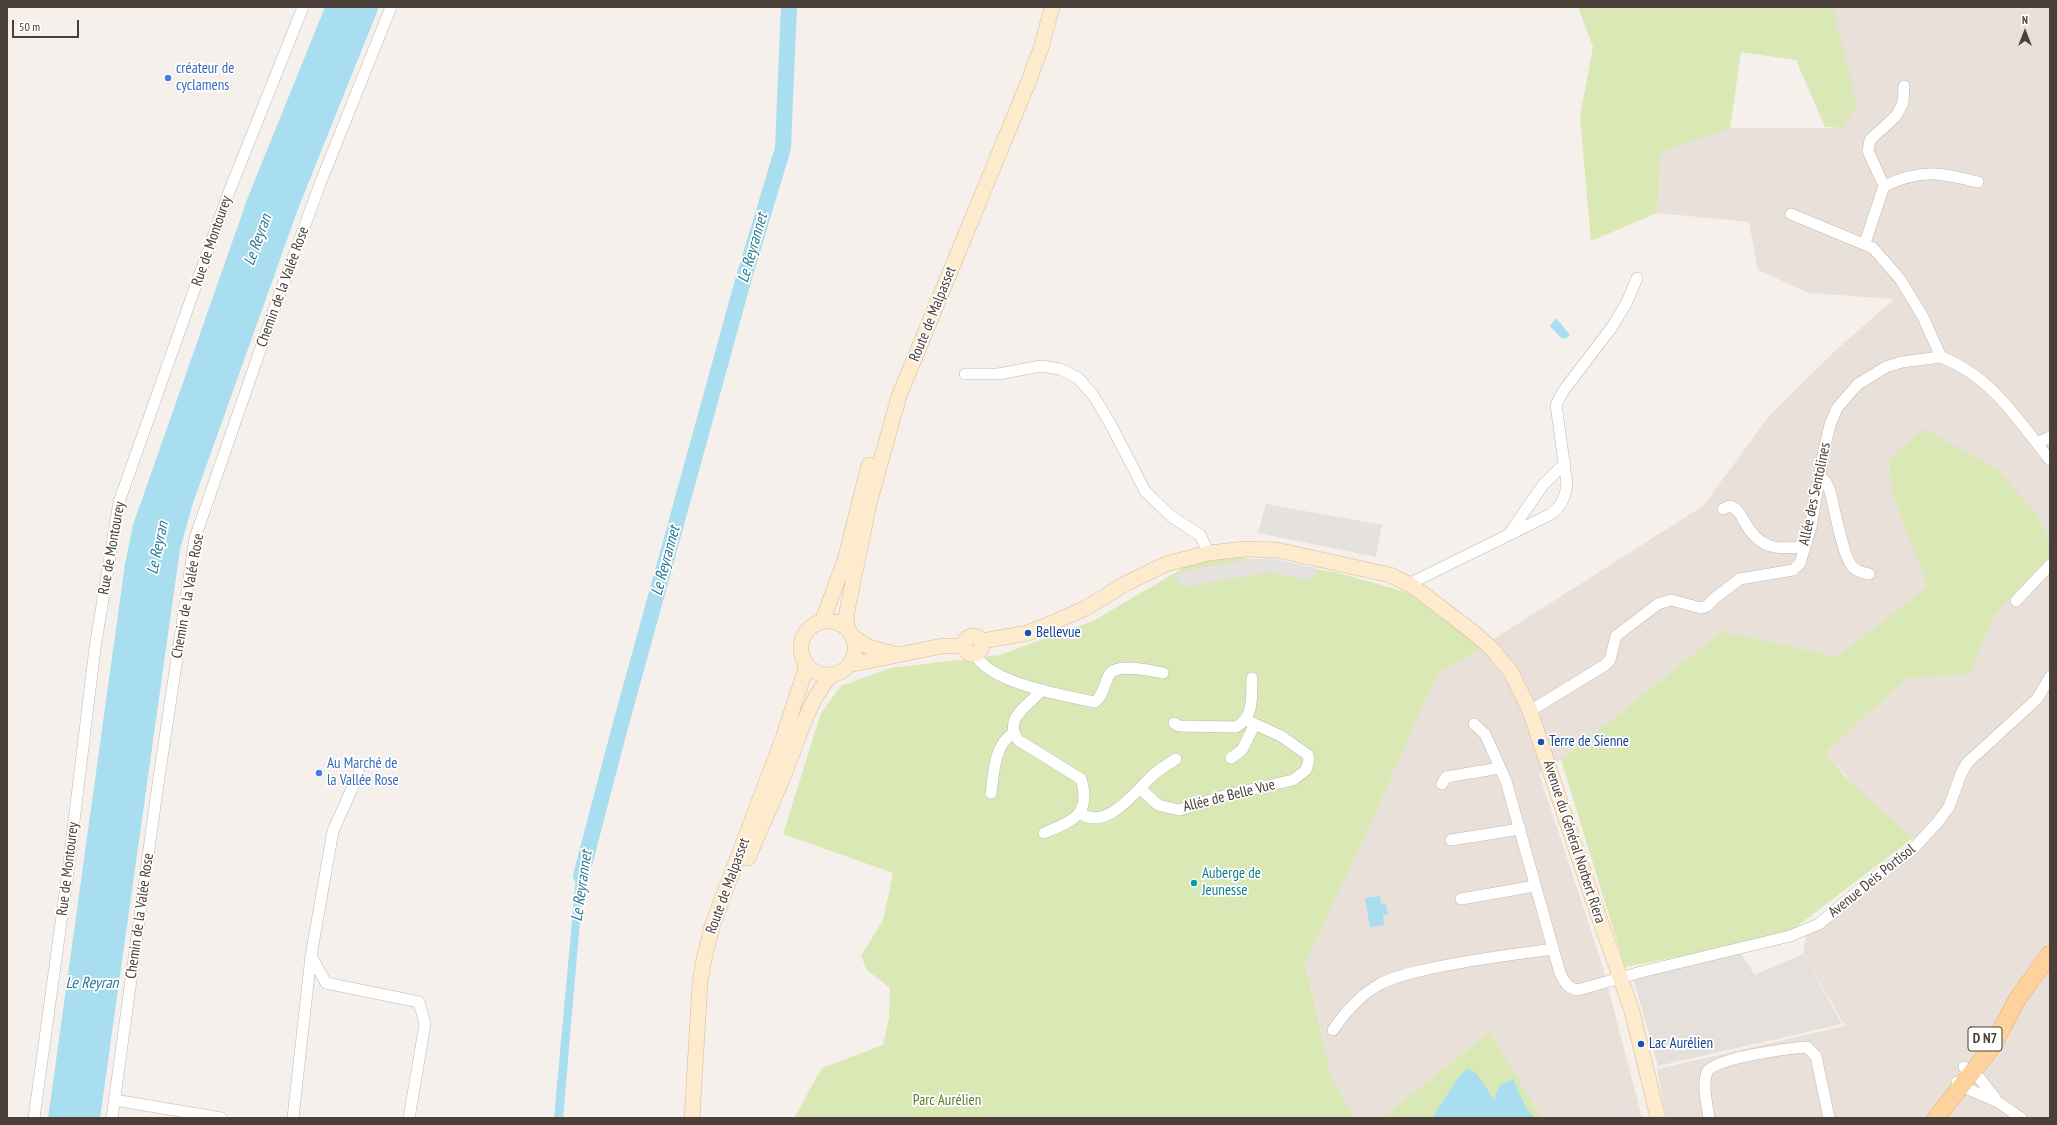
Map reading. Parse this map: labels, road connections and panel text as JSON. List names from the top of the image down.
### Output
{
  "streets": {
    "main road": ["Route de Malpasset", "Avenue du Général Norbert Riera", "D N7"],
    "street": [
      "Rue de Montourey",
      "Chemin de la Valée Rose",
      "Allée des Sentolines",
      "Allée de Belle Vue",
      "Avenue Deis Portisol"
    ]
  },
  "crossings": [
    ["Allée des Sentolines", "Avenue du Général Norbert Riera"],
    ["Avenue du Général Norbert Riera", "Avenue Deis Portisol"]
  ],
  "water": ["Le Reyran", "Le Reyrannet"],
  "parks": ["Parc Aurélien"],
  "places": [
    "créateur de cyclamens",
    "Bellevue",
    "Terre de Sienne",
    "Au Marché de la Vallée Rose",
    "Auberge de Jeunesse",
    "Lac Aurélien"
  ],
  "scale_bar": "50 m",
  "north": "top"
}
